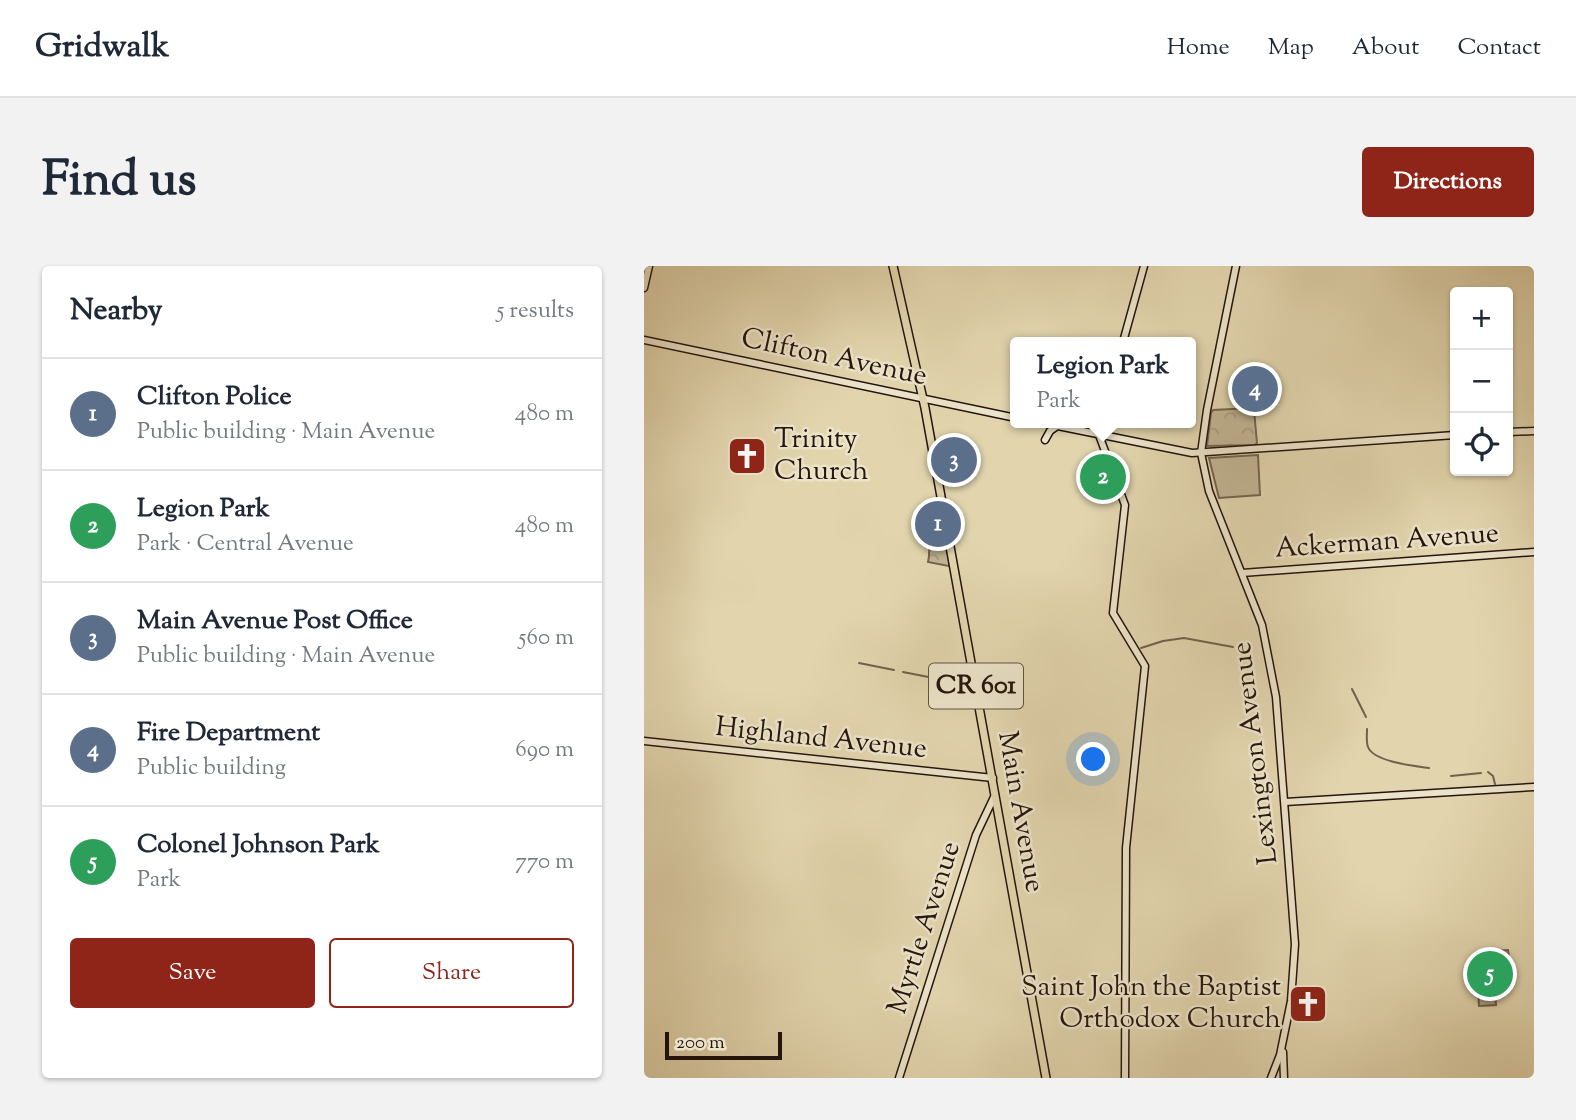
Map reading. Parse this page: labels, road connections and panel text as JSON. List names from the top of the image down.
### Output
{
  "streets": {
    "main road": [
      "Clifton Avenue",
      "Ackerman Avenue",
      "CR 601",
      "Highland Avenue",
      "Lexington Avenue",
      "Main Avenue",
      "Myrtle Avenue"
    ]
  },
  "crossings": [
    ["Clifton Avenue", "Main Avenue"],
    ["Ackerman Avenue", "Lexington Avenue"],
    ["Highland Avenue", "Main Avenue"],
    ["Main Avenue", "Myrtle Avenue"]
  ],
  "places": {
    "church": ["Trinity Church", "Saint John the Baptist Orthodox Church"]
  },
  "scale_bar": "200 m",
  "page": {
    "header": "Gridwalk",
    "nav": [
      "Home",
      "Map",
      "About",
      "Contact"
    ],
    "title": "Find us",
    "buttons": [
      "Directions",
      ["Save", "Share"]
    ],
    "heading": ["Nearby", "5 results"],
    "map_buttons": ["+", "−"],
    "popup": ["Legion Park", "Park"],
    "list": [
      {
        "mark": "1",
        "name": "Clifton Police",
        "note": "Public building · Main Avenue",
        "value": "480 m"
      },
      {
        "mark": "2",
        "name": "Legion Park",
        "note": "Park · Central Avenue",
        "value": "480 m"
      },
      {
        "mark": "3",
        "name": "Main Avenue Post Office",
        "note": "Public building · Main Avenue",
        "value": "560 m"
      },
      {
        "mark": "4",
        "name": "Fire Department",
        "note": "Public building",
        "value": "690 m"
      },
      {
        "mark": "5",
        "name": "Colonel Johnson Park",
        "note": "Park",
        "value": "770 m"
      }
    ],
    "pins": [
      "4",
      "3",
      "2",
      "1",
      "5"
    ],
    "scale": "200 m"
  }
}
